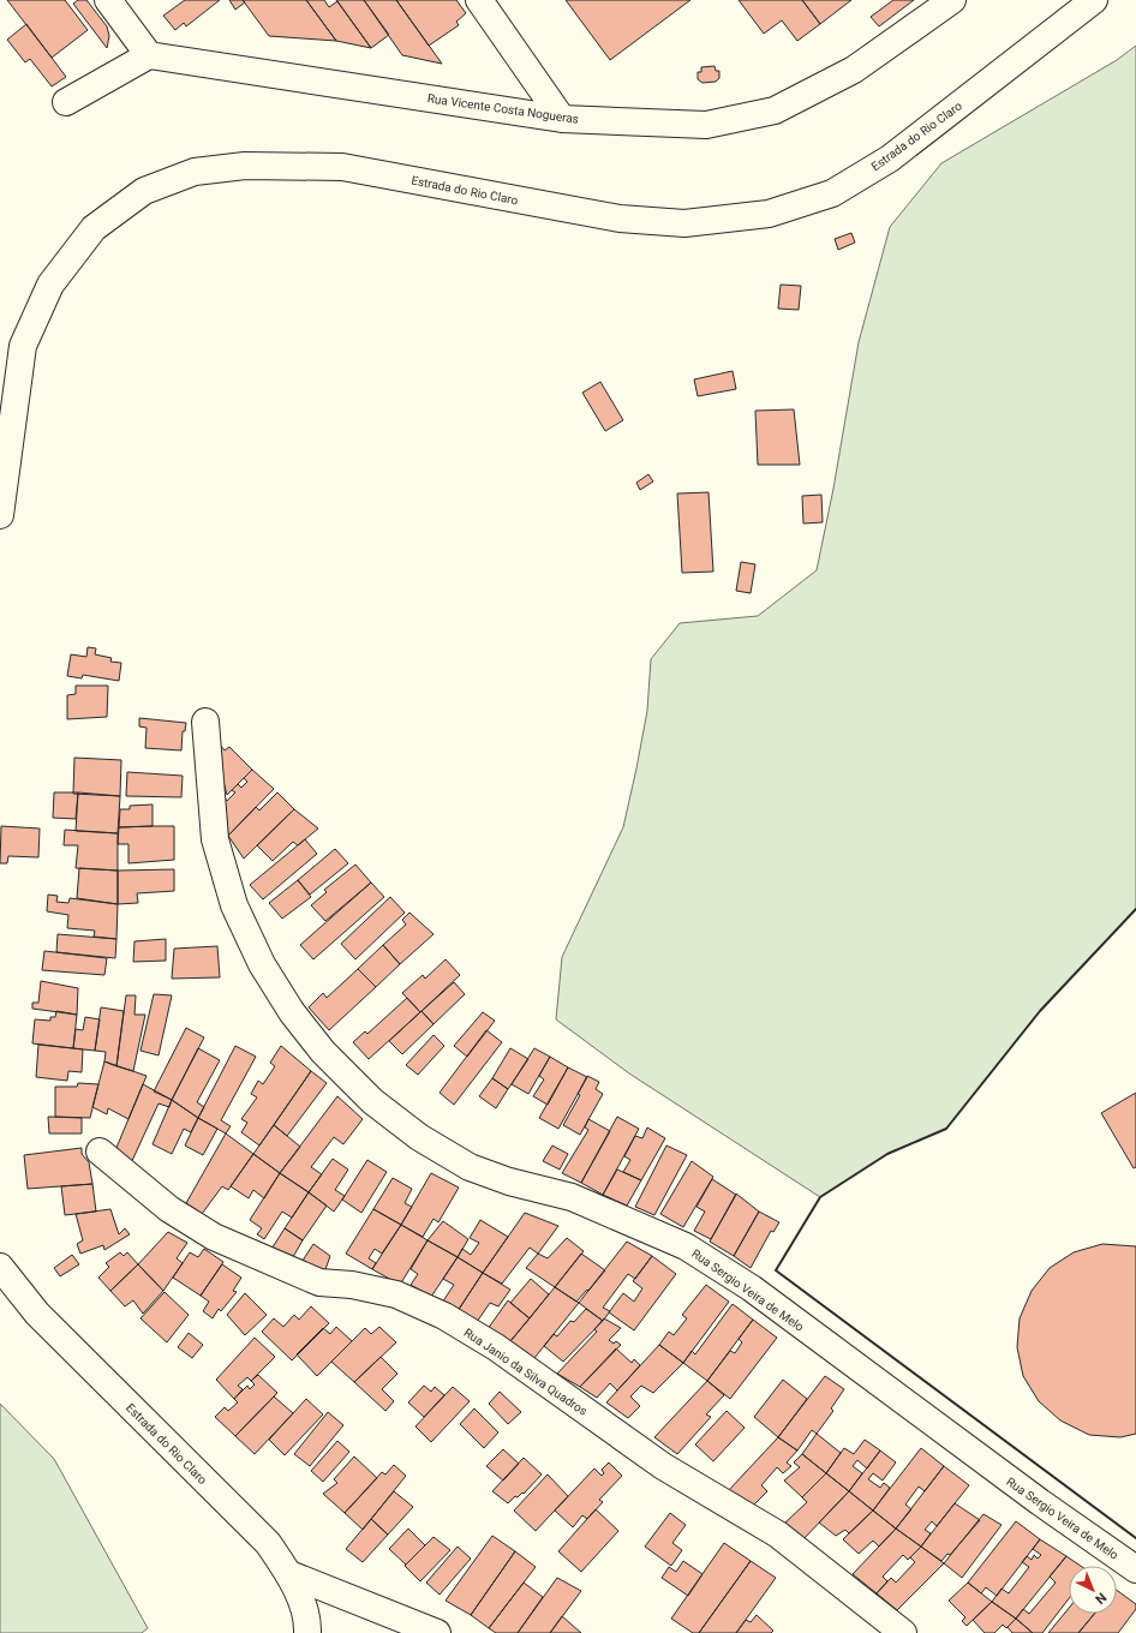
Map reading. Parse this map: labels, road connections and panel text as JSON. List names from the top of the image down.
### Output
{
  "streets": {
    "street": [
      "Rua Vicente Costa Nogueras",
      "Estrada do Rio Claro",
      "Rua Sergio Veira de Melo",
      "Rua Janio da Silva Quadros"
    ]
  },
  "north": "bottom right"
}
